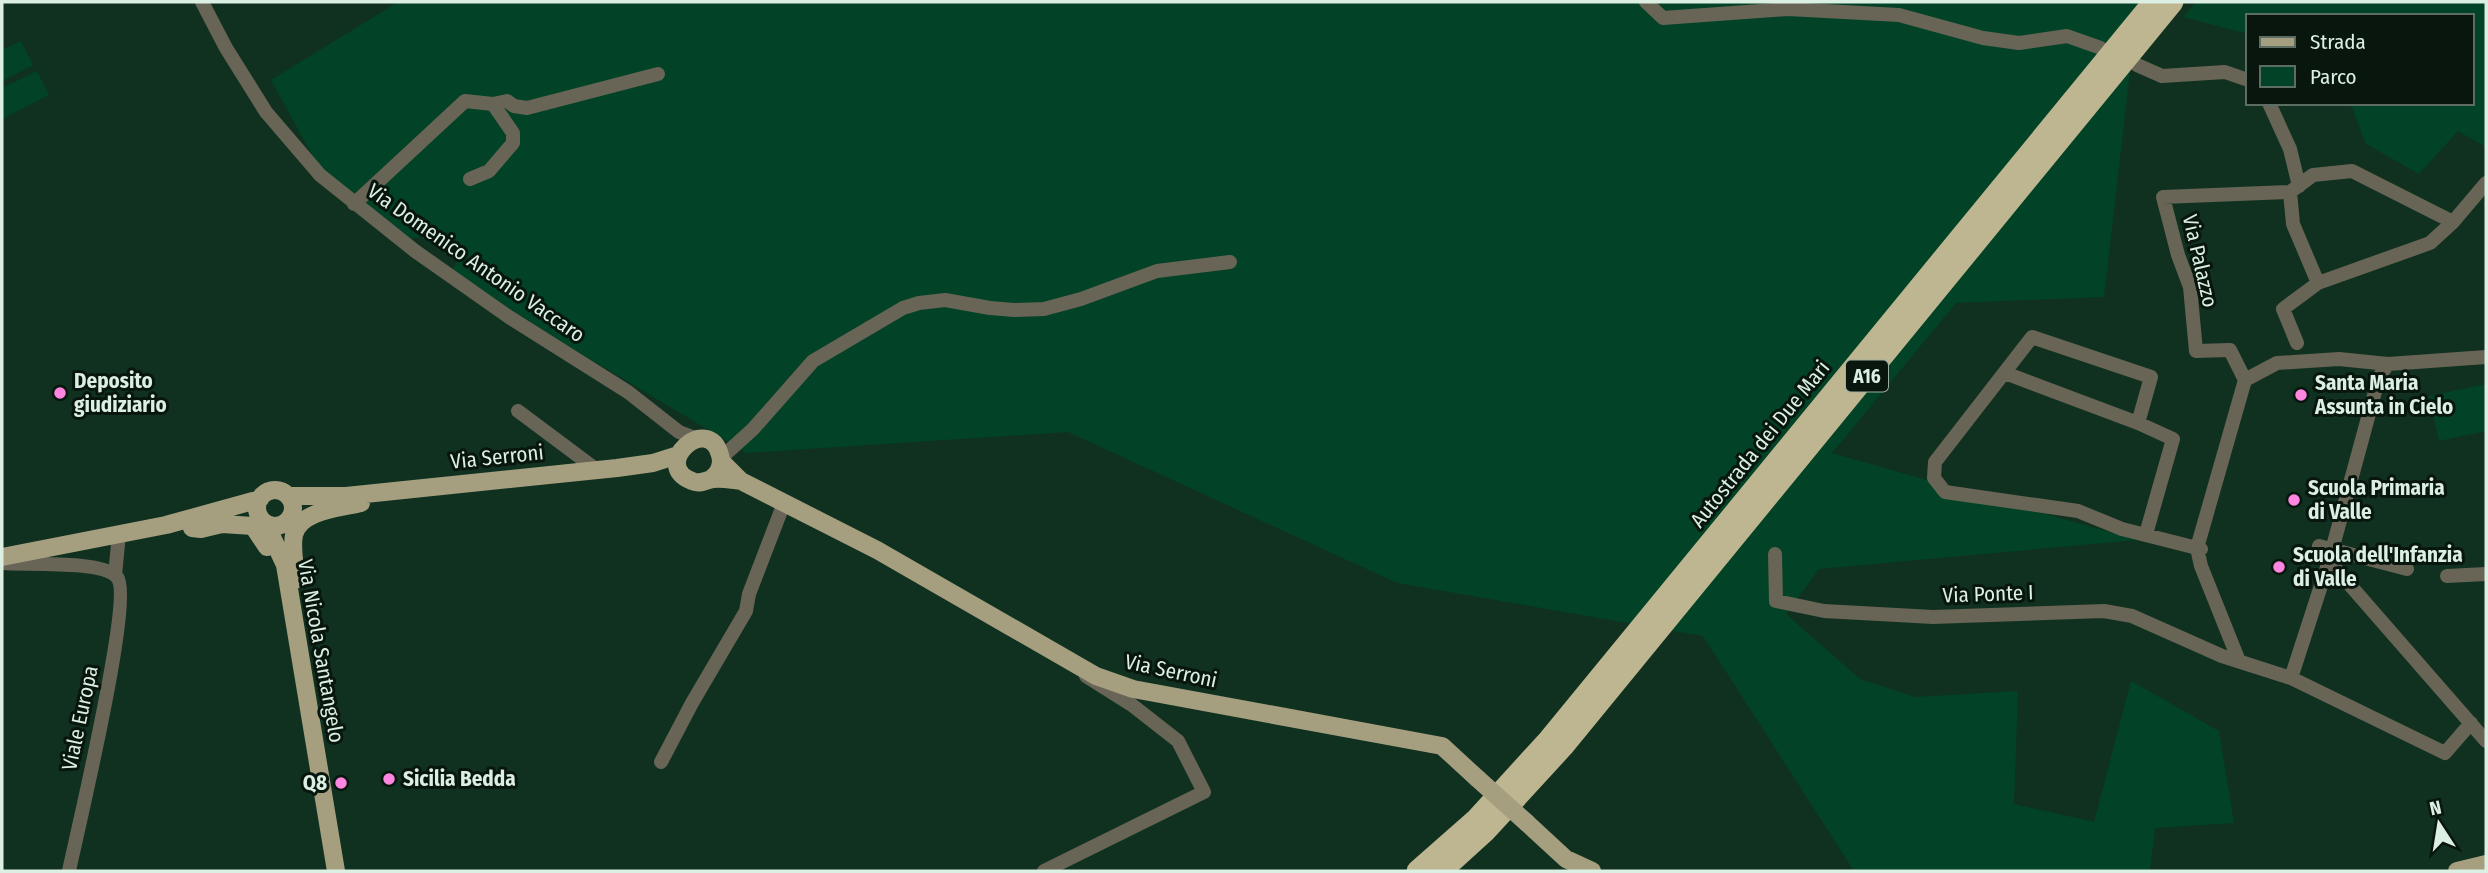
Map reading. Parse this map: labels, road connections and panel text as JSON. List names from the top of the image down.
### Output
{
  "streets": {
    "highway": ["A16", "Autostrada dei Due Mari"],
    "main road": ["Via Serroni", "Via Nicola Santangelo"],
    "street": [
      "Via Palazzo",
      "Via Domenico Antonio Vaccaro",
      "Via Ponte I",
      "Viale Europa"
    ]
  },
  "crossings": [
    ["Via Domenico Antonio Vaccaro", "Via Serroni"]
  ],
  "places": [
    "Deposito giudiziario",
    "Santa Maria Assunta in Cielo",
    "Scuola Primaria di Valle",
    "Scuola dell'Infanzia di Valle",
    "Sicilia Bedda",
    "Q8"
  ],
  "legend": ["Strada", "Parco"],
  "north": "top"
}
